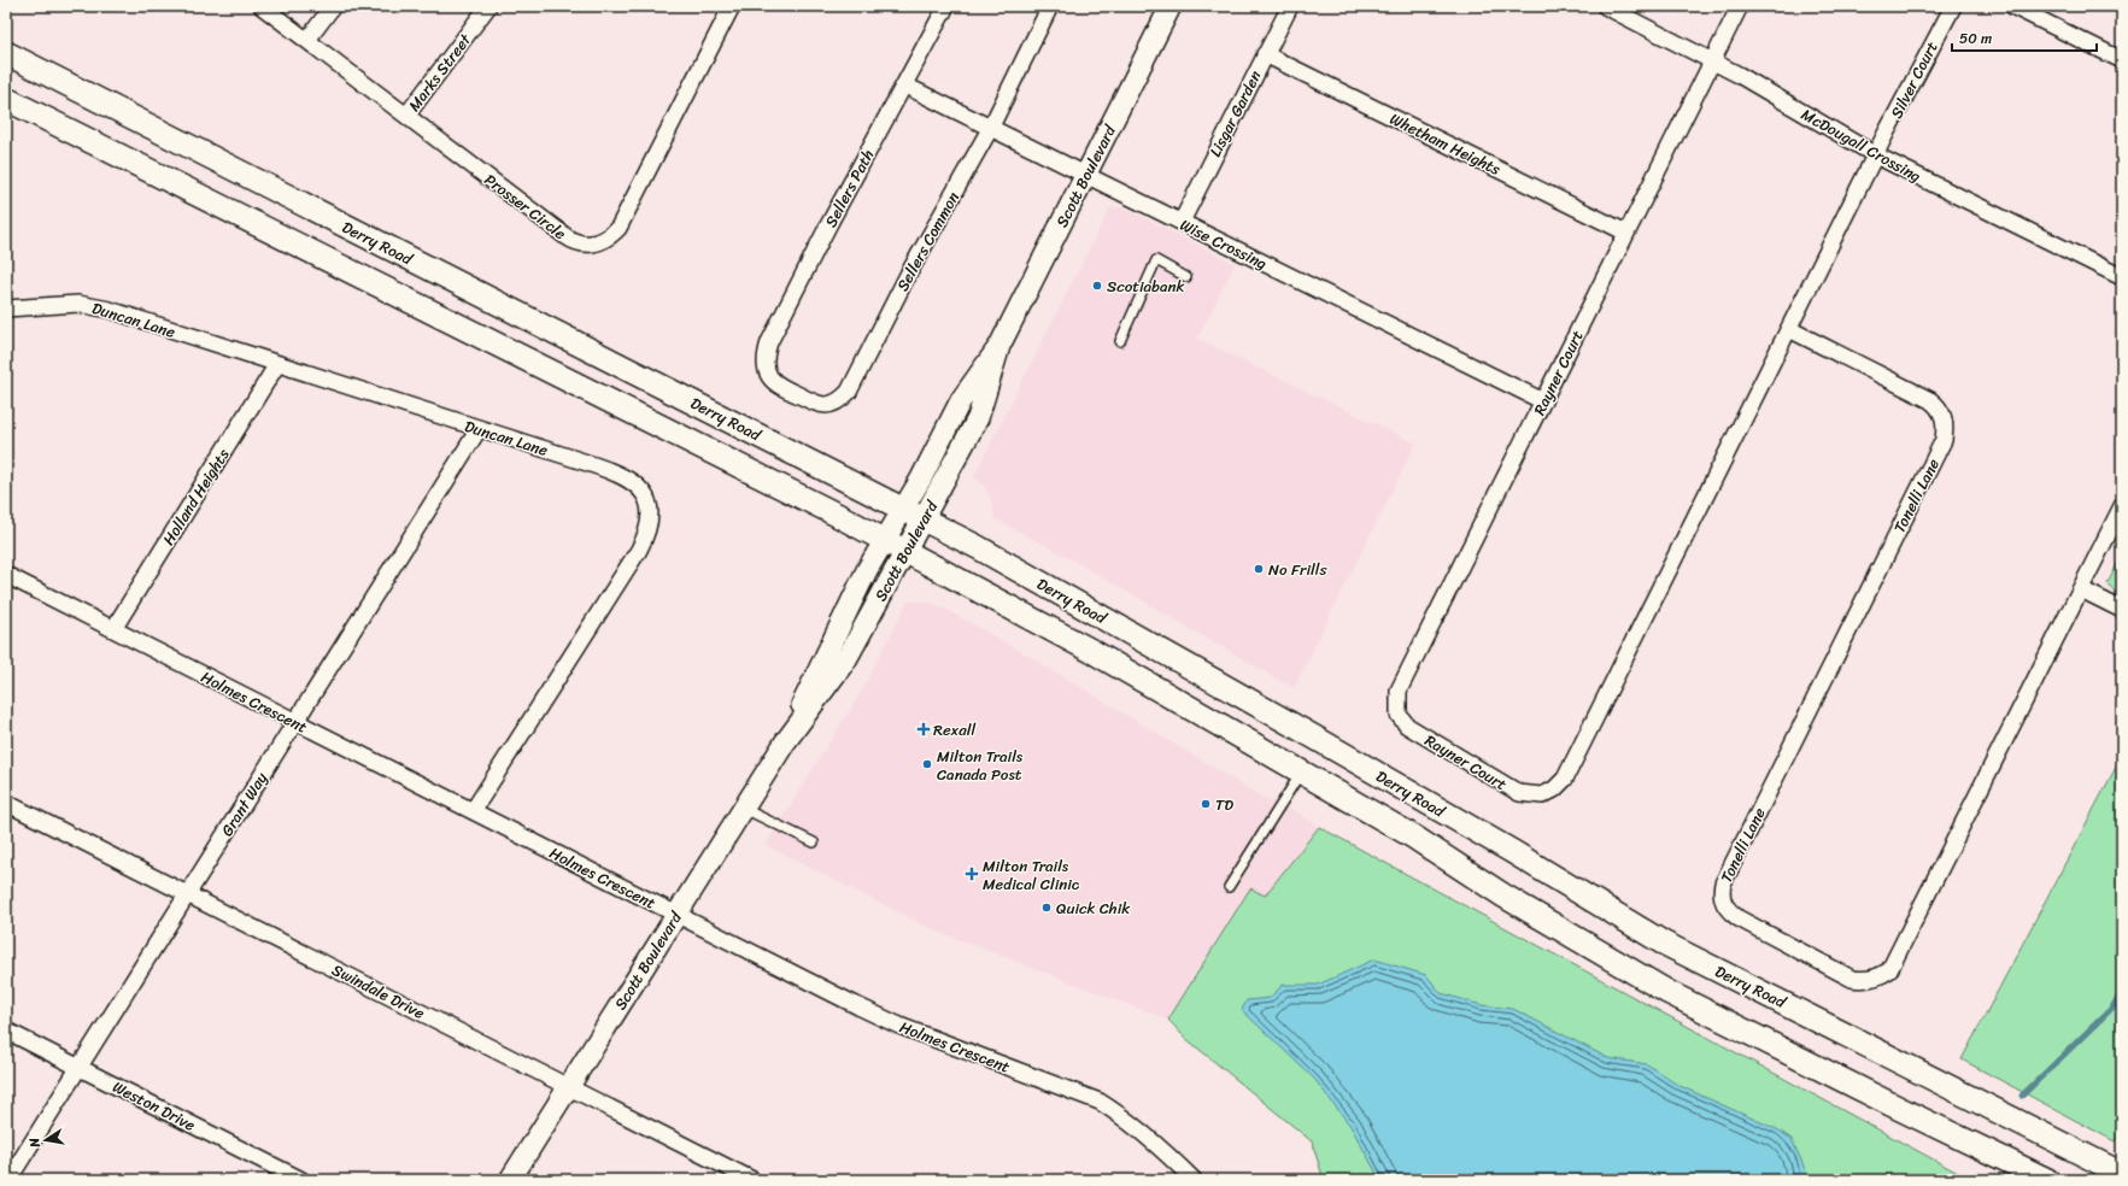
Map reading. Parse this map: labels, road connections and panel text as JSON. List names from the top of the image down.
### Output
{
  "streets": {
    "main road": ["Derry Road"],
    "street": [
      "Marks Street",
      "Silver Court",
      "Lisgar Garden",
      "Whetham Heights",
      "McDougall Crossing",
      "Scott Boulevard",
      "Sellers Path",
      "Prosser Circle",
      "Sellers Common",
      "Wise Crossing",
      "Duncan Lane",
      "Rayner Court",
      "Tonelli Lane",
      "Holland Heights",
      "Holmes Crescent",
      "Grant Way",
      "Swindale Drive",
      "Weston Drive"
    ]
  },
  "crossings": [
    ["Marks Street", "Prosser Circle"],
    ["Silver Court", "McDougall Crossing"],
    ["Silver Court", "Rayner Court"],
    ["Lisgar Garden", "Whetham Heights"],
    ["Lisgar Garden", "Wise Crossing"],
    ["Whetham Heights", "Rayner Court"],
    ["McDougall Crossing", "Rayner Court"],
    ["Scott Boulevard", "Derry Road"],
    ["Scott Boulevard", "Wise Crossing"],
    ["Scott Boulevard", "Holmes Crescent"],
    ["Scott Boulevard", "Swindale Drive"],
    ["Sellers Path", "Sellers Common"],
    ["Sellers Path", "Wise Crossing"],
    ["Sellers Common", "Wise Crossing"],
    ["Wise Crossing", "Rayner Court"],
    ["Duncan Lane", "Holland Heights"],
    ["Duncan Lane", "Holmes Crescent"],
    ["Duncan Lane", "Grant Way"],
    ["Rayner Court", "Tonelli Lane"],
    ["Holland Heights", "Holmes Crescent"],
    ["Holmes Crescent", "Grant Way"],
    ["Grant Way", "Swindale Drive"],
    ["Grant Way", "Weston Drive"]
  ],
  "places": {
    "other": [
      "Scotiabank",
      "No Frills",
      "Milton Trails Canada Post",
      "TD",
      "Quick Chik"
    ],
    "health": ["Rexall", "Milton Trails Medical Clinic"]
  },
  "scale_bar": "50 m",
  "north": "left"
}
